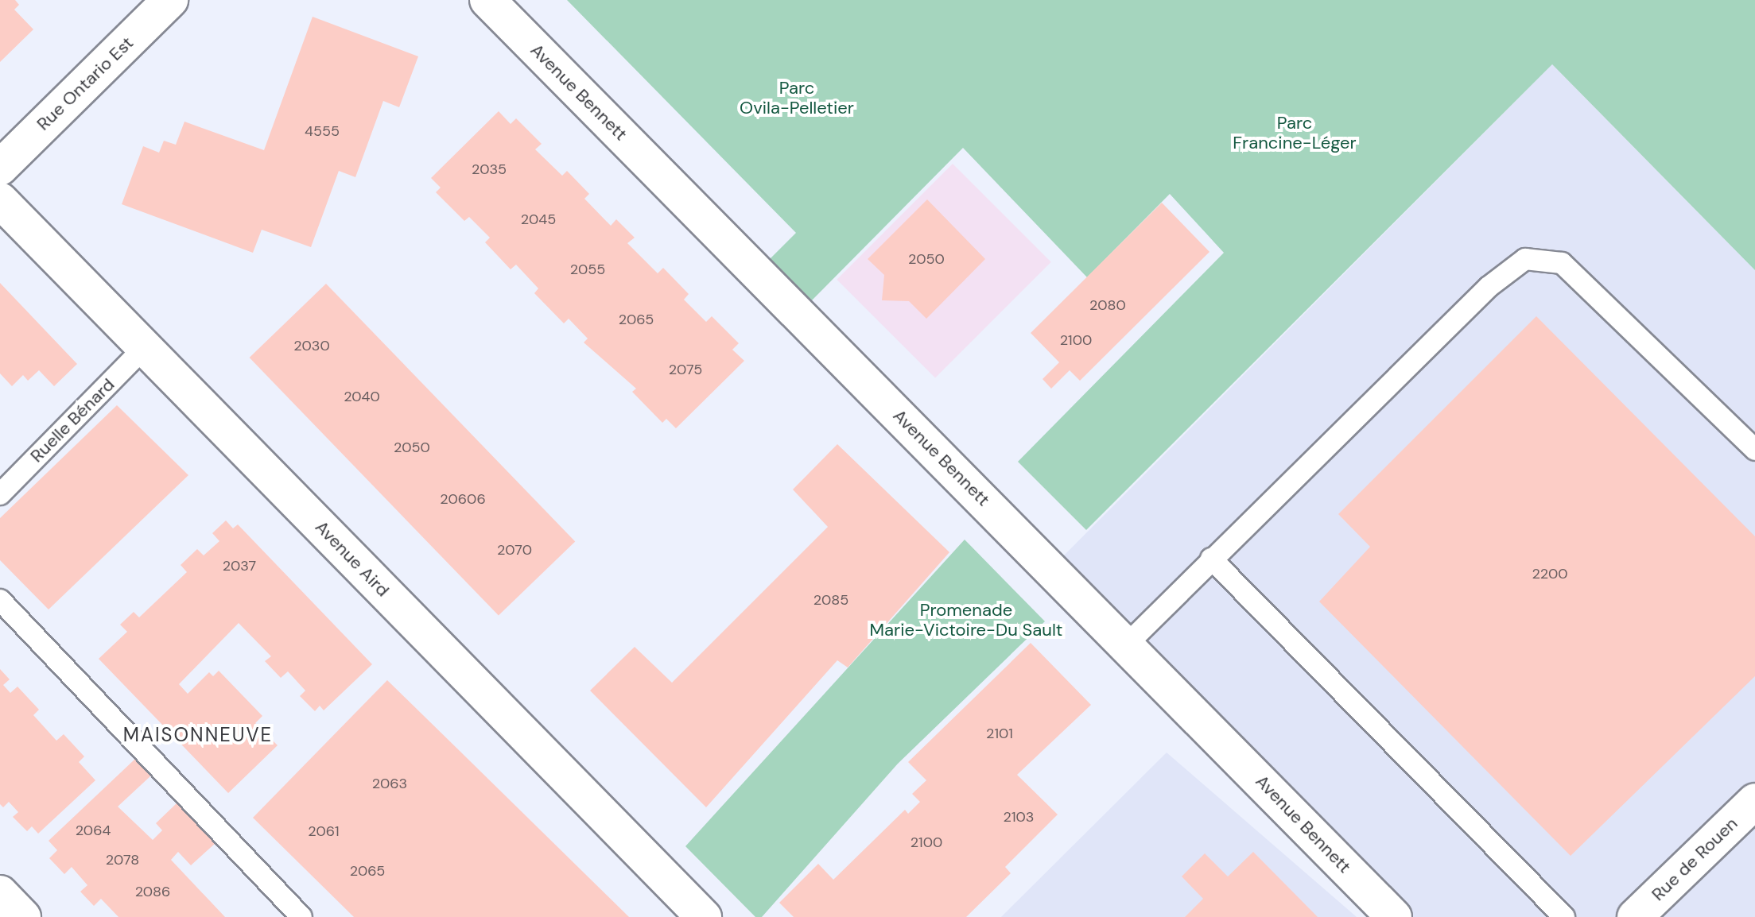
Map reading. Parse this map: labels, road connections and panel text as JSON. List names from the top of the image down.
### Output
{
  "streets": {
    "street": [
      "Rue Ontario Est",
      "Avenue Bennett",
      "Avenue Aird",
      "Rue de Rouen"
    ],
    "lane": ["Ruelle Bénard"]
  },
  "crossings": [
    ["Ruelle Bénard", "Avenue Aird"]
  ],
  "districts": ["MAISONNEUVE"],
  "parks": ["Parc Ovila-Pelletier", "Parc Francine-Léger", "Promenade Marie-Victoire-Du Sault"],
  "house_numbers": [
    "4555",
    "2035",
    "2045",
    "2050",
    "2055",
    "2080",
    "2065",
    "2100",
    "2030",
    "2075",
    "2040",
    "2050",
    "20606",
    "2070",
    "2037",
    "2200",
    "2085",
    "2101",
    "2063",
    "2103",
    "2064",
    "2061",
    "2100",
    "2078",
    "2065",
    "2086"
  ]
}
